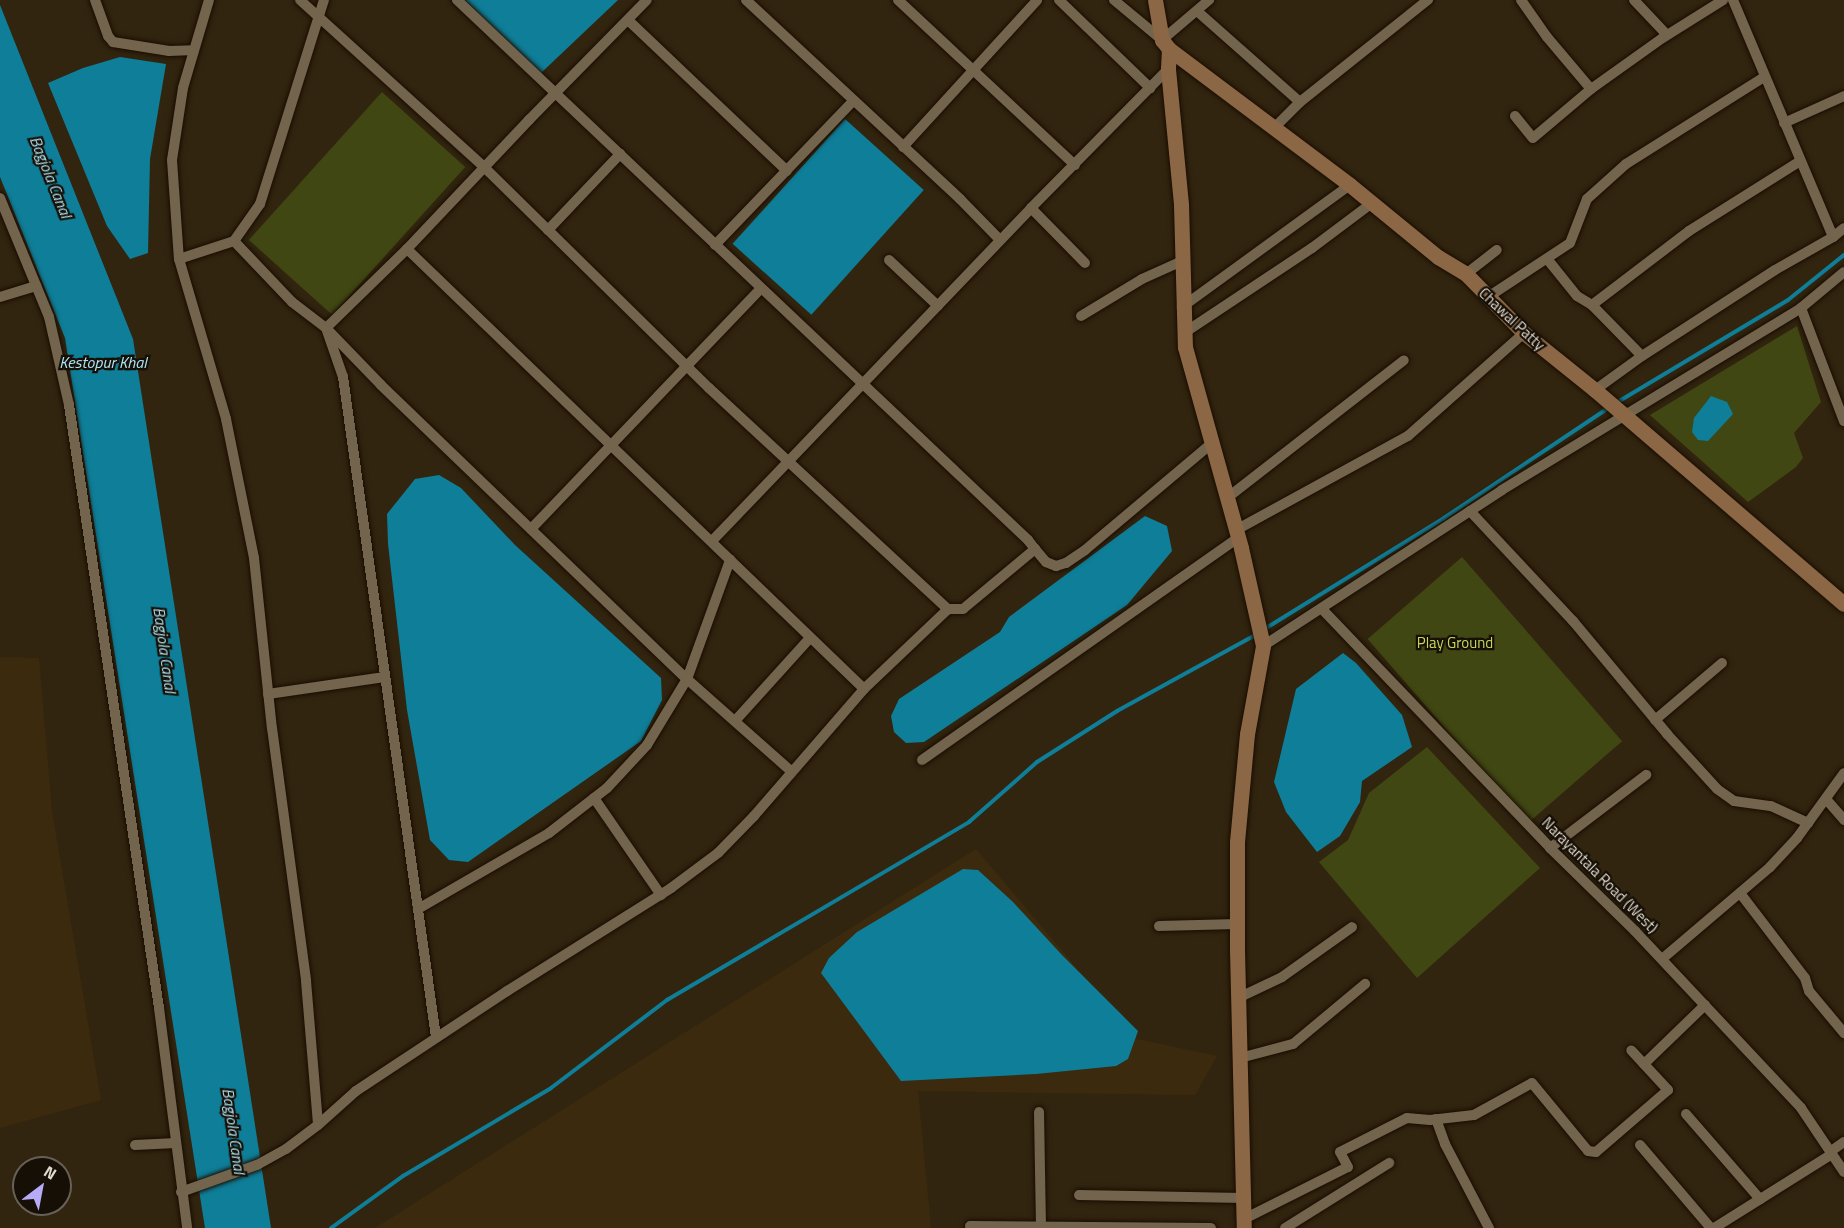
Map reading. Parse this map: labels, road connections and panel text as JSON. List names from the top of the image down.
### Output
{
  "streets": {
    "street": ["Chawal Patty", "Narayantala Road (West)"]
  },
  "water": ["Bagjola Canal", "Kestopur Khal"],
  "parks": ["Play Ground"],
  "north": "top right"
}
